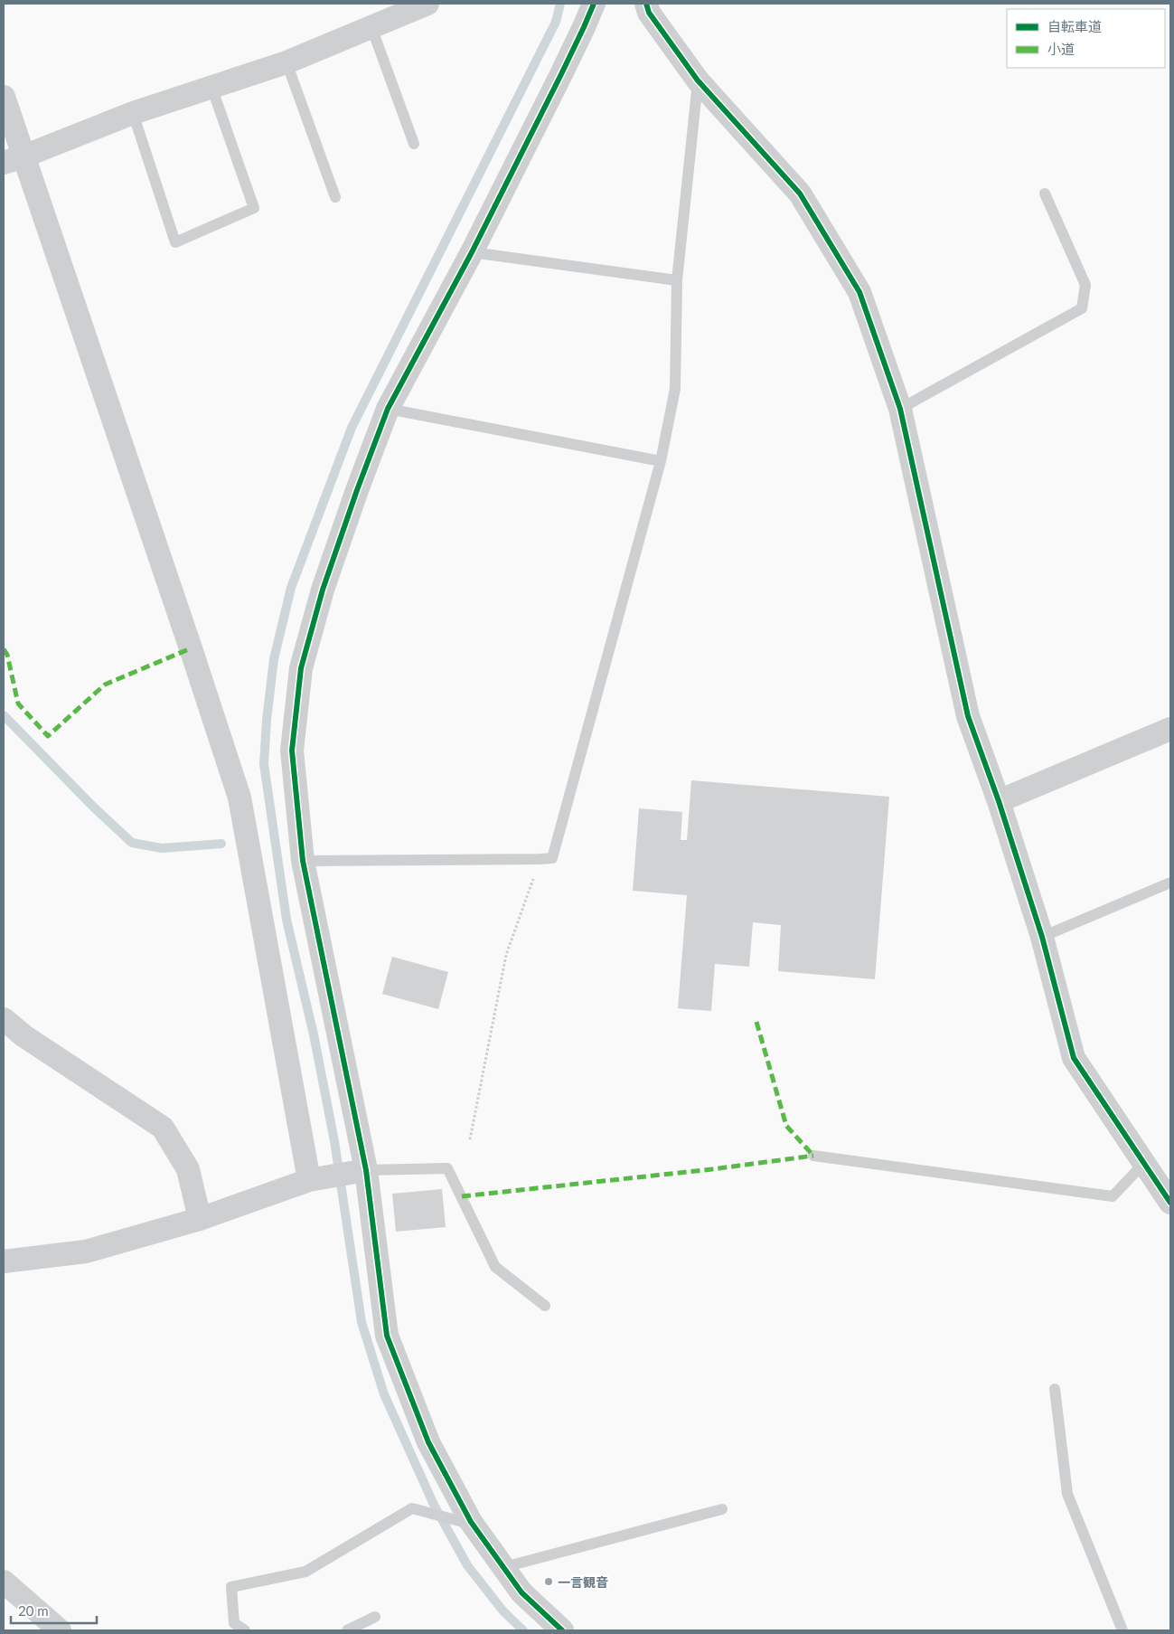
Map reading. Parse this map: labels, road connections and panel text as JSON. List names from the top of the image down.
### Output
{
  "places": ["一言観音"],
  "legend": ["自転車道", "小道"],
  "scale_bar": "20 m"
}
